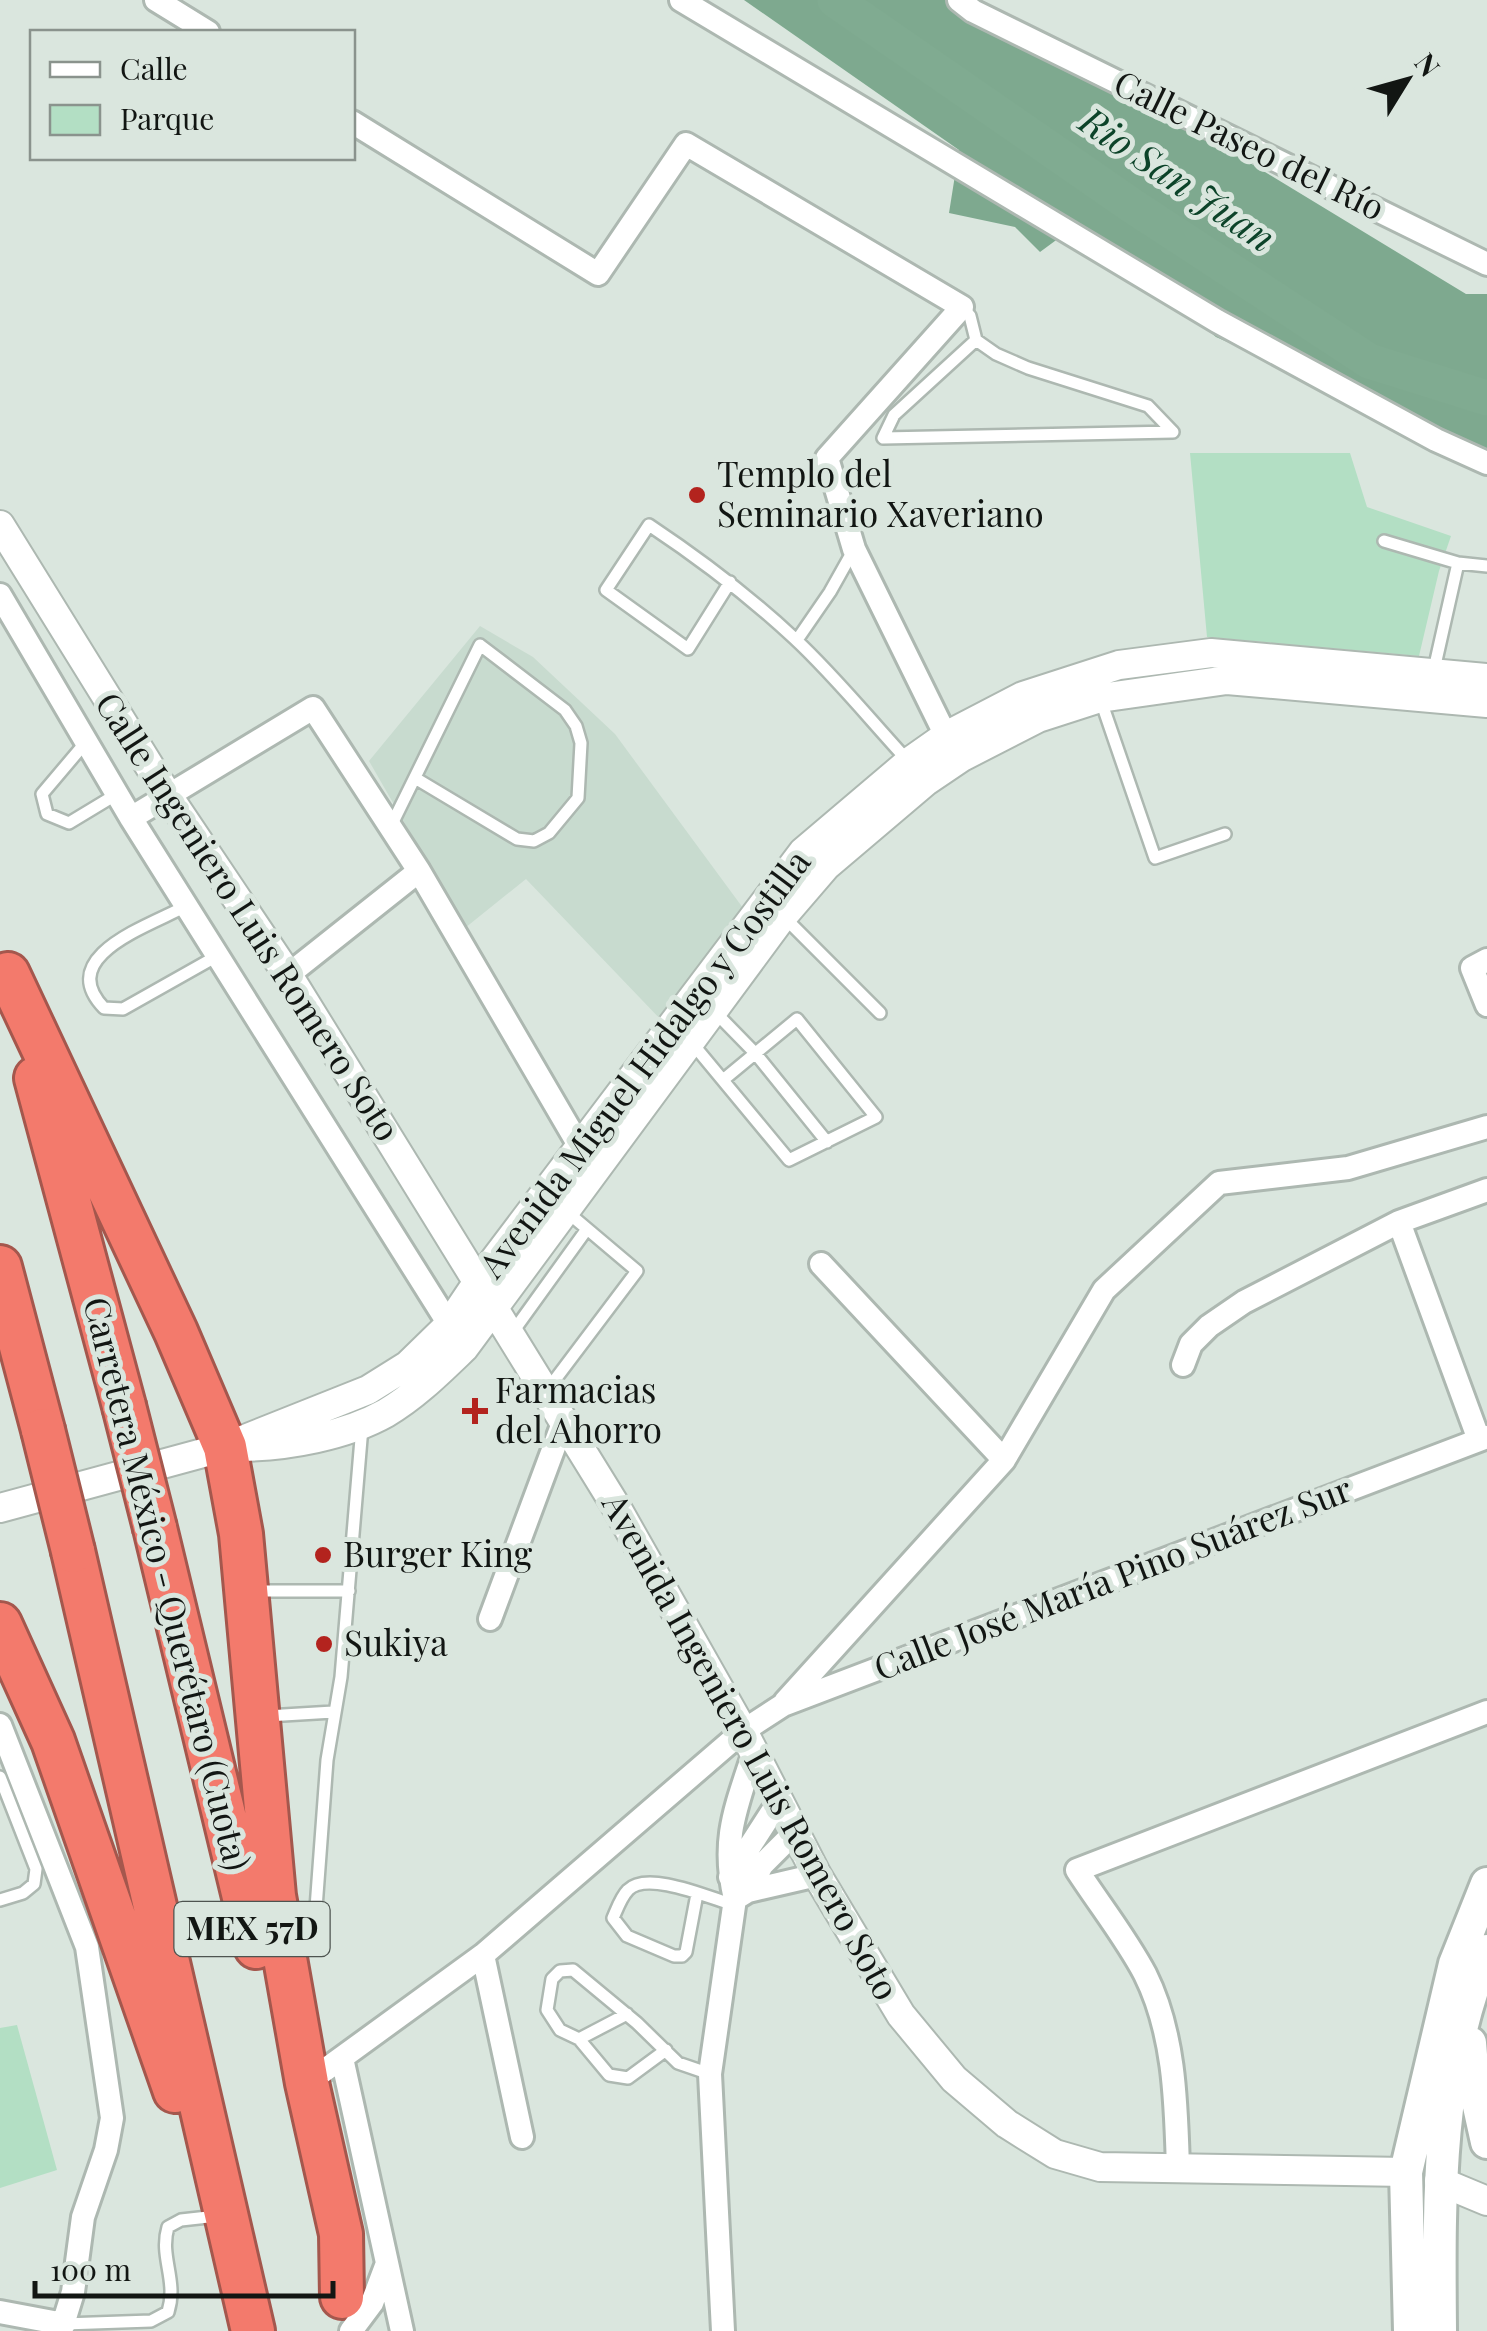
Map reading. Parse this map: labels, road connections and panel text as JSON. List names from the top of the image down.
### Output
{
  "streets": {
    "highway": ["Carretera México - Querétaro (Cuota)", "MEX 57D"],
    "street": [
      "Calle Paseo del Río",
      "Calle Ingeniero Luis Romero Soto",
      "Avenida Miguel Hidalgo y Costilla",
      "Calle José María Pino Suárez Sur",
      "Avenida Ingeniero Luis Romero Soto"
    ]
  },
  "crossings": [
    ["Calle Ingeniero Luis Romero Soto", "Avenida Miguel Hidalgo y Costilla"],
    ["Calle Ingeniero Luis Romero Soto", "Avenida Ingeniero Luis Romero Soto"],
    ["Avenida Miguel Hidalgo y Costilla", "Avenida Ingeniero Luis Romero Soto"],
    ["Calle José María Pino Suárez Sur", "Avenida Ingeniero Luis Romero Soto"]
  ],
  "water": ["Rio San Juan"],
  "places": {
    "other": ["Templo del Seminario Xaveriano", "Burger King", "Sukiya"],
    "health": ["Farmacias del Ahorro"]
  },
  "legend": ["Calle", "Parque"],
  "scale_bar": "100 m",
  "north": "top right"
}
